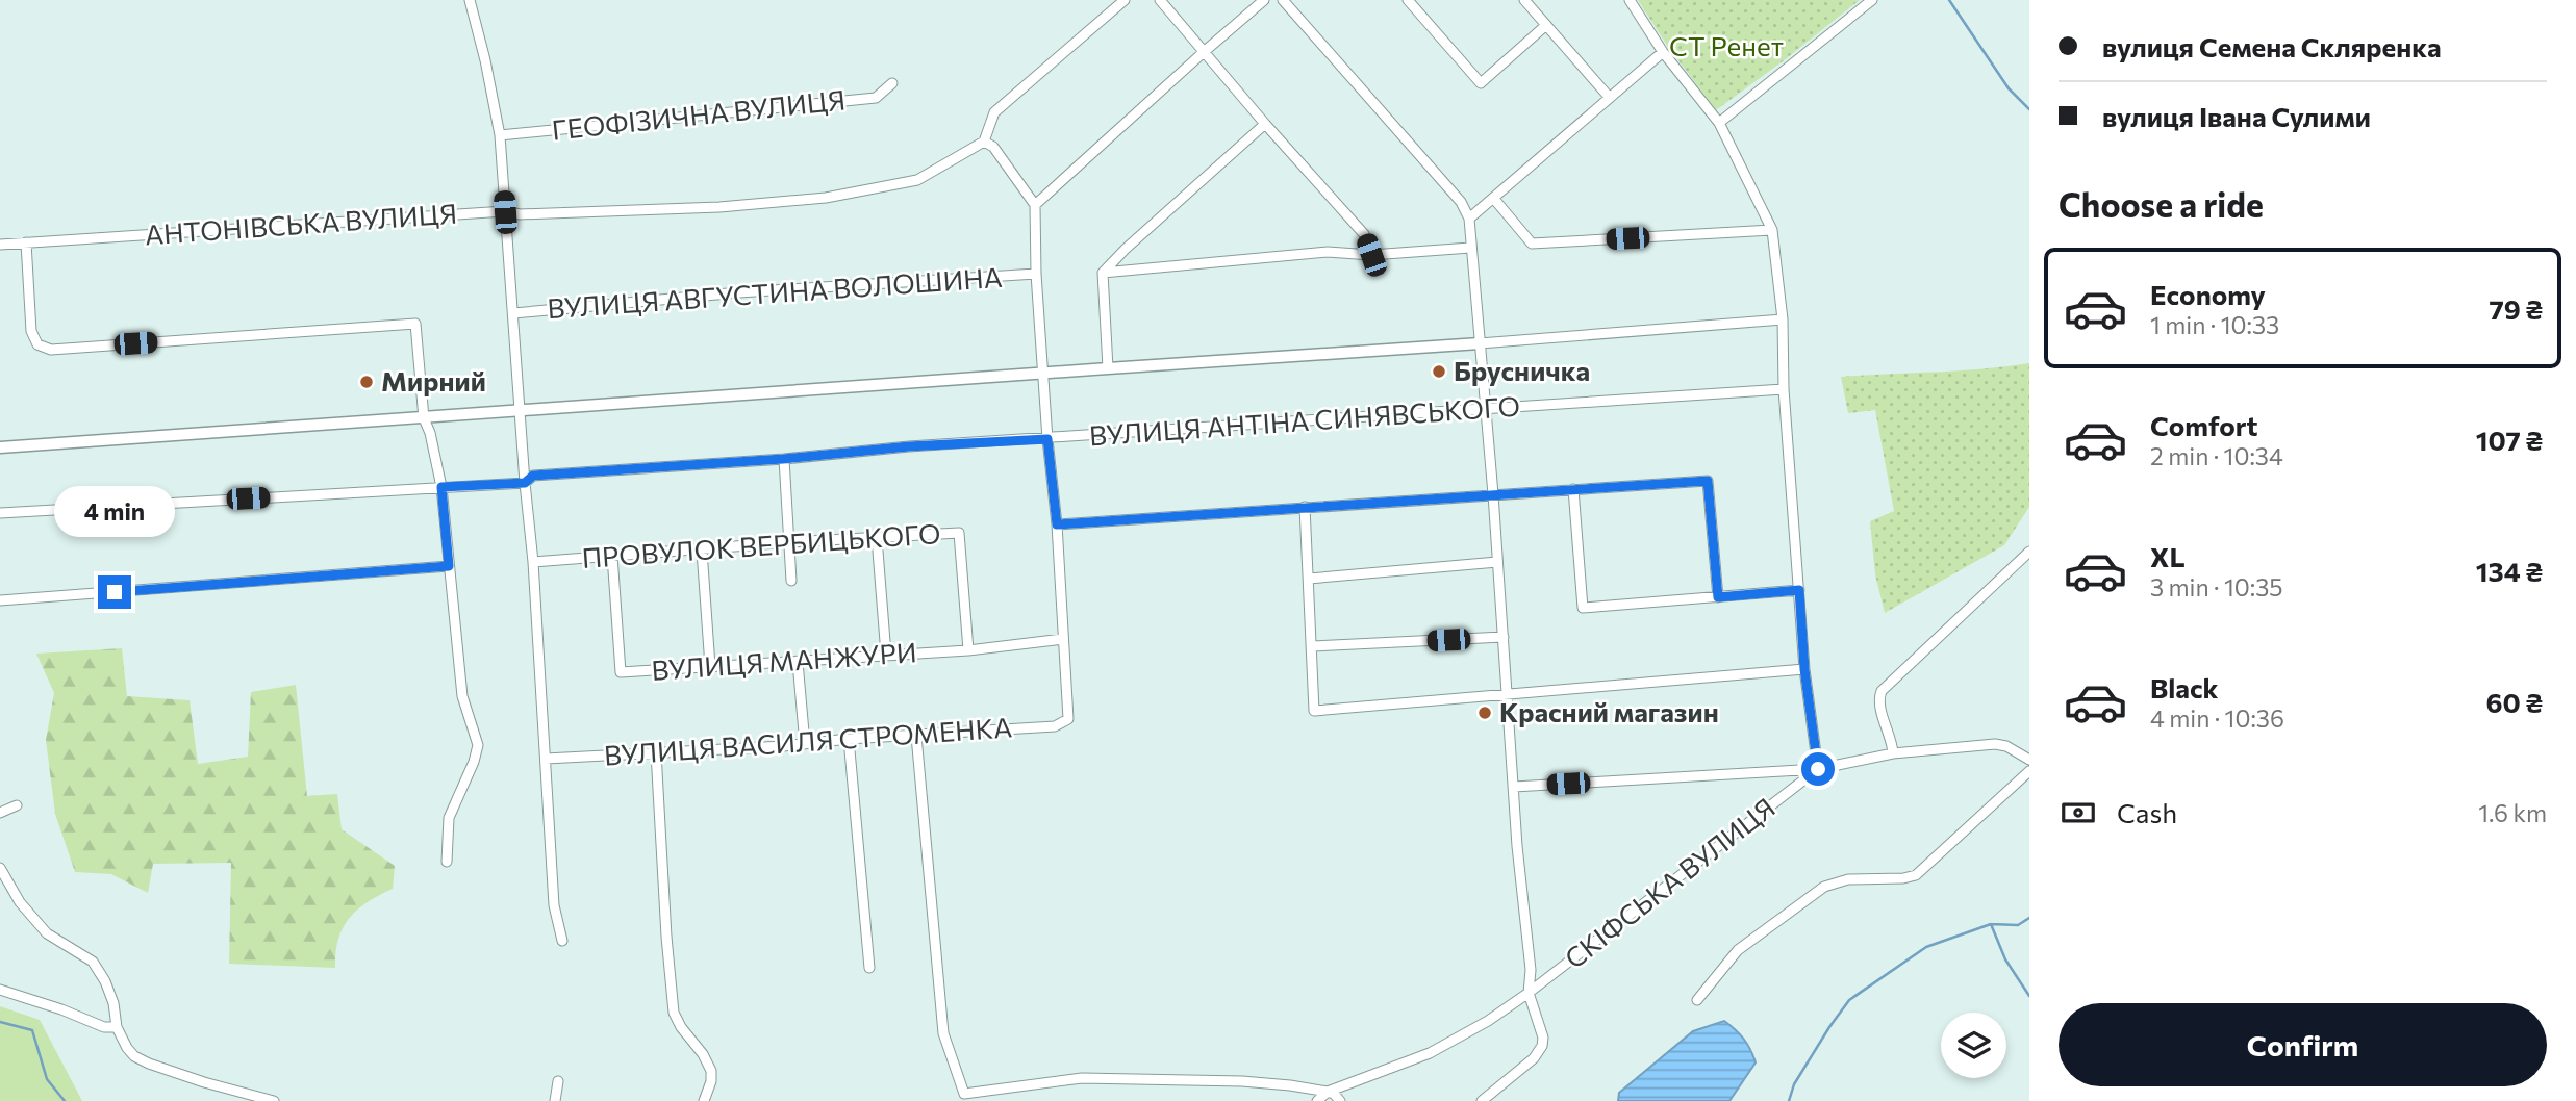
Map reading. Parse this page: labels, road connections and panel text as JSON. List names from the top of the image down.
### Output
{
  "streets": {
    "street": [
      "ГЕОФІЗИЧНА ВУЛИЦЯ",
      "АНТОНІВСЬКА ВУЛИЦЯ",
      "ВУЛИЦЯ АВГУСТИНА ВОЛОШИНА",
      "ВУЛИЦЯ АНТІНА СИНЯВСЬКОГО",
      "ПРОВУЛОК ВЕРБИЦЬКОГО",
      "ВУЛИЦЯ МАНЖУРИ",
      "ВУЛИЦЯ ВАСИЛЯ СТРОМЕНКА",
      "СКІФСЬКА ВУЛИЦЯ"
    ]
  },
  "crossings": [
    ["ПРОВУЛОК ВЕРБИЦЬКОГО", "ВУЛИЦЯ МАНЖУРИ"],
    ["ВУЛИЦЯ МАНЖУРИ", "ВУЛИЦЯ ВАСИЛЯ СТРОМЕНКА"]
  ],
  "parks": ["СТ Ренет"],
  "places": ["Брусничка", "Мирний", "Красний магазин"],
  "page": {
    "banner": ["вулиця Семена Скляренка", "вулиця Івана Сулими"],
    "heading": "Choose a ride",
    "list": [
      {
        "name": "Economy",
        "note": "1 min · 10:33",
        "value": "79 ₴"
      },
      {
        "name": "Comfort",
        "note": "2 min · 10:34",
        "value": "107 ₴"
      },
      {
        "name": "XL",
        "note": "3 min · 10:35",
        "value": "134 ₴"
      },
      {
        "name": "Black",
        "note": "4 min · 10:36",
        "value": "60 ₴"
      }
    ],
    "bubble": "4 min",
    "pay": ["Cash", "1.6 km"],
    "buttons": "Confirm"
  }
}
